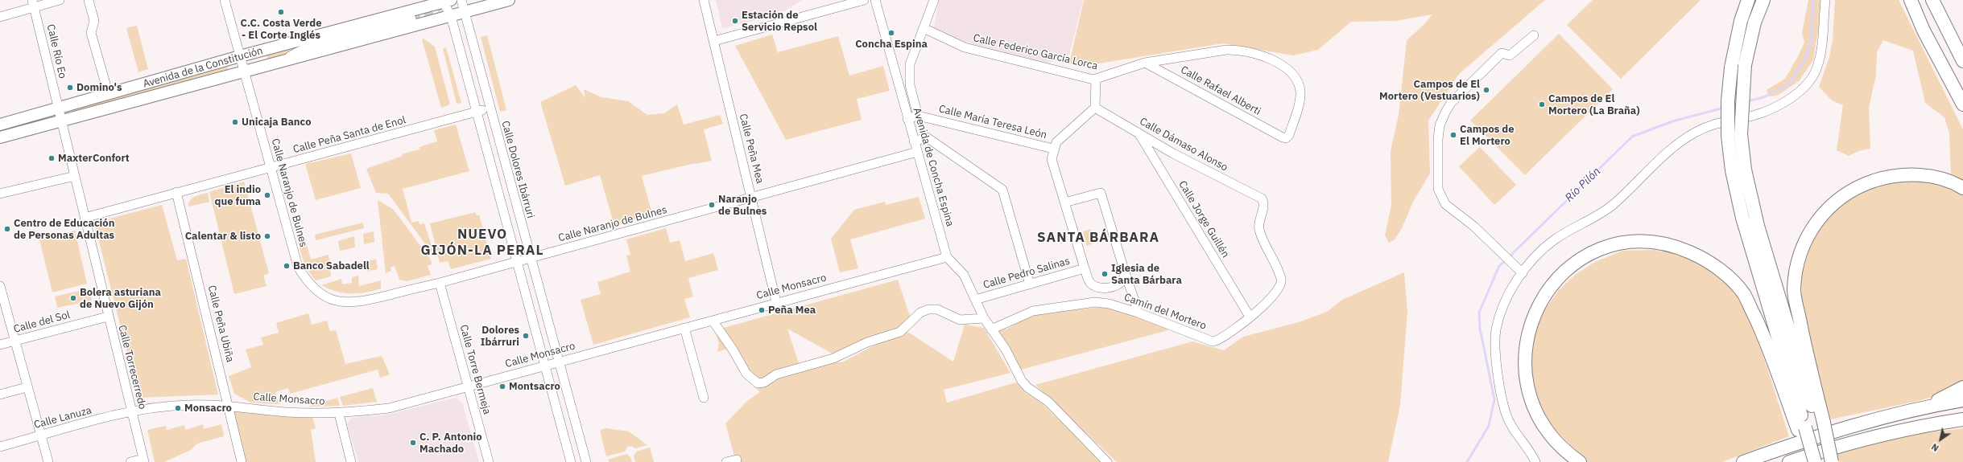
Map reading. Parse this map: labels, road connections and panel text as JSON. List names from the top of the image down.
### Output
{
  "streets": {
    "main road": ["Avenida de la Constitución"],
    "street": [
      "Calle Río Eo",
      "Calle Federico García Lorca",
      "Calle Rafael Alberti",
      "Calle María Teresa León",
      "Calle Peña Santa de Enol",
      "Calle Dámaso Alonso",
      "Calle Peña Mea",
      "Avenida de Concha Espina",
      "Calle Dolores Ibárruri",
      "Calle Naranjo de Bulnes",
      "Calle Jorge Guillén",
      "Calle Pedro Salinas",
      "Calle Monsacro",
      "Camín del Mortero",
      "Calle del Sol",
      "Calle Peña Ubiña",
      "Calle Torrecerredo",
      "Calle Torre Bermeja",
      "Calle Lanuza"
    ]
  },
  "crossings": [
    ["Calle Río Eo", "Avenida de la Constitución"],
    ["Calle Río Eo", "Calle Torrecerredo"],
    ["Calle Federico García Lorca", "Calle Rafael Alberti"],
    ["Avenida de la Constitución", "Calle Dolores Ibárruri"],
    ["Avenida de la Constitución", "Calle Naranjo de Bulnes"],
    ["Avenida de la Constitución", "Calle Torrecerredo"],
    ["Calle Peña Santa de Enol", "Calle Dolores Ibárruri"],
    ["Calle Peña Santa de Enol", "Calle Naranjo de Bulnes"],
    ["Calle Peña Santa de Enol", "Calle Peña Ubiña"],
    ["Calle Peña Santa de Enol", "Calle Torrecerredo"],
    ["Calle Dámaso Alonso", "Calle Jorge Guillén"],
    ["Calle Dámaso Alonso", "Camín del Mortero"],
    ["Calle Peña Mea", "Calle Naranjo de Bulnes"],
    ["Calle Peña Mea", "Calle Monsacro"],
    ["Avenida de Concha Espina", "Calle Naranjo de Bulnes"],
    ["Avenida de Concha Espina", "Calle Pedro Salinas"],
    ["Avenida de Concha Espina", "Calle Monsacro"],
    ["Avenida de Concha Espina", "Camín del Mortero"],
    ["Calle Dolores Ibárruri", "Calle Naranjo de Bulnes"],
    ["Calle Dolores Ibárruri", "Calle Monsacro"],
    ["Calle Naranjo de Bulnes", "Calle Torre Bermeja"],
    ["Calle Jorge Guillén", "Camín del Mortero"],
    ["Calle Monsacro", "Calle Peña Ubiña"],
    ["Calle Monsacro", "Calle Torrecerredo"],
    ["Calle Monsacro", "Calle Torre Bermeja"],
    ["Calle Monsacro", "Calle Lanuza"],
    ["Calle del Sol", "Calle Torrecerredo"],
    ["Calle Torrecerredo", "Calle Lanuza"]
  ],
  "districts": ["NUEVO GIJÓN-LA PERAL", "SANTA BÁRBARA"],
  "water": ["Río Pilón"],
  "places": [
    "C.C. Costa Verde - El Corte Inglés",
    "Estación de Servicio Repsol",
    "Concha Espina",
    "Domino's",
    "Campos de El Mortero (Vestuarios)",
    "Campos de El Mortero (La Braña)",
    "Unicaja Banco",
    "Campos de El Mortero",
    "MaxterConfort",
    "El indio que fuma",
    "Naranjo de Bulnes",
    "Centro de Educación de Personas Adultas",
    "Calentar & listo",
    "Banco Sabadell",
    "Iglesia de Santa Bárbara",
    "Bolera asturiana de Nuevo Gijón",
    "Peña Mea",
    "Dolores Ibárruri",
    "Montsacro",
    "Monsacro",
    "C. P. Antonio Machado"
  ],
  "north": "bottom left"
}
